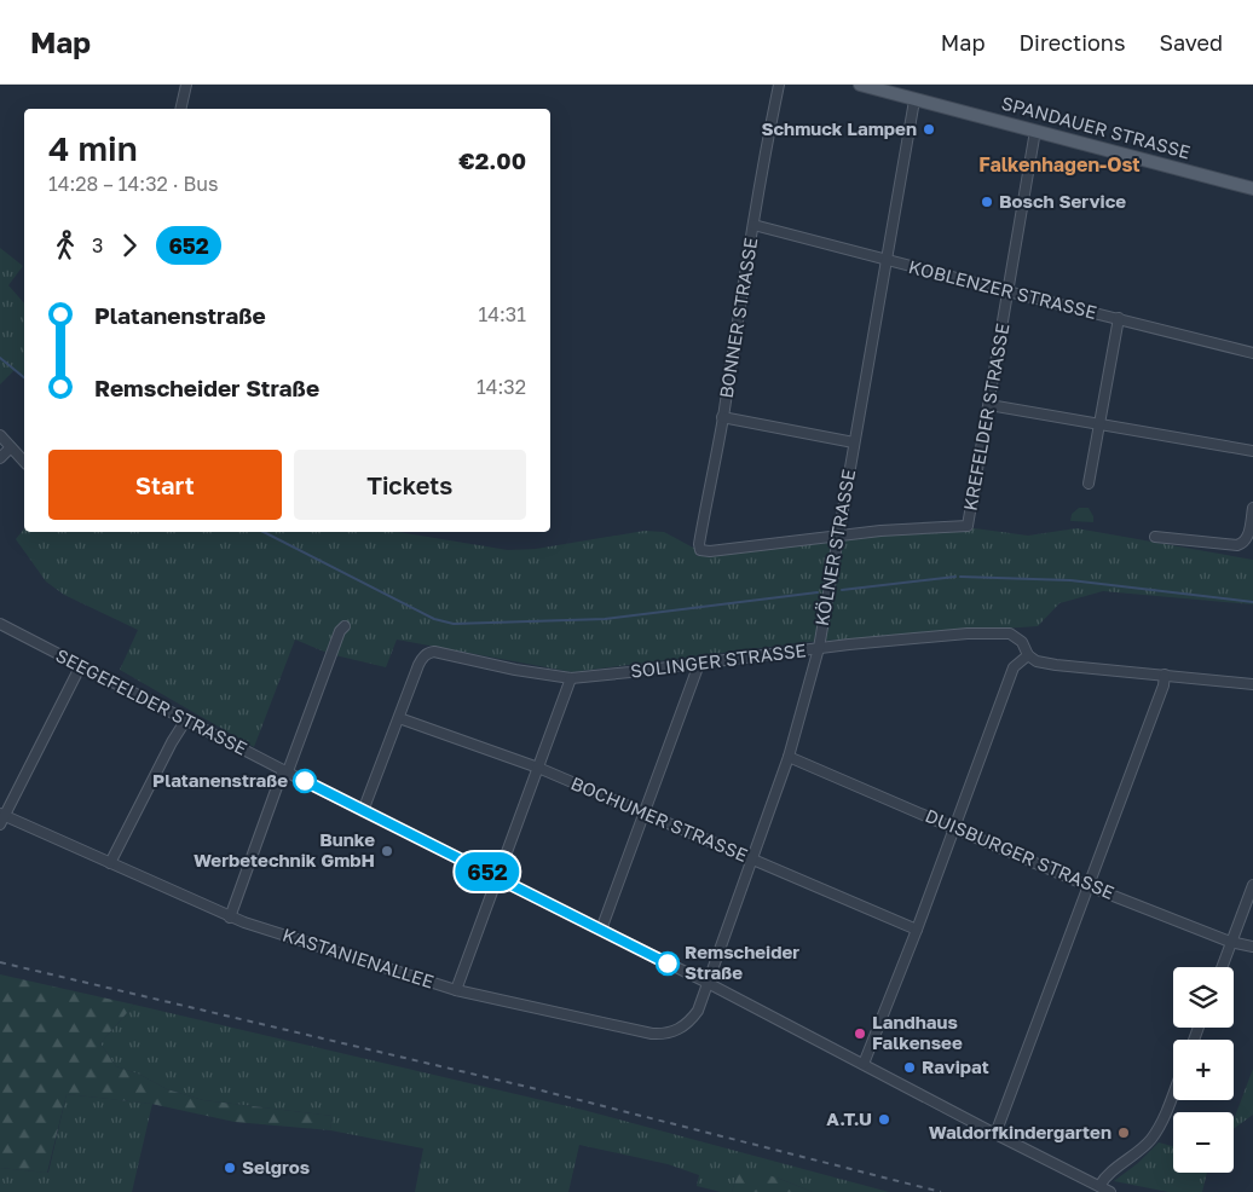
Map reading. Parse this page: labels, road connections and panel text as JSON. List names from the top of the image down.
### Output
{
  "streets": {
    "main road": ["SPANDAUER STRASSE"],
    "street": [
      "KOBLENZER STRASSE",
      "BONNER STRASSE",
      "KREFELDER STRASSE",
      "KÖLNER STRASSE",
      "SOLINGER STRASSE",
      "SEEGEFELDER STRASSE",
      "BOCHUMER STRASSE",
      "DUISBURGER STRASSE",
      "KASTANIENALLEE"
    ]
  },
  "crossings": [
    ["SPANDAUER STRASSE", "KREFELDER STRASSE"],
    ["SPANDAUER STRASSE", "KÖLNER STRASSE"],
    ["KOBLENZER STRASSE", "BONNER STRASSE"],
    ["KOBLENZER STRASSE", "KREFELDER STRASSE"],
    ["KOBLENZER STRASSE", "KÖLNER STRASSE"],
    ["BONNER STRASSE", "KREFELDER STRASSE"],
    ["BONNER STRASSE", "KÖLNER STRASSE"],
    ["KREFELDER STRASSE", "KÖLNER STRASSE"],
    ["KÖLNER STRASSE", "SOLINGER STRASSE"],
    ["KÖLNER STRASSE", "SEEGEFELDER STRASSE"],
    ["KÖLNER STRASSE", "BOCHUMER STRASSE"],
    ["KÖLNER STRASSE", "DUISBURGER STRASSE"],
    ["KÖLNER STRASSE", "KASTANIENALLEE"],
    ["SOLINGER STRASSE", "BOCHUMER STRASSE"],
    ["SEEGEFELDER STRASSE", "KASTANIENALLEE"]
  ],
  "districts": ["Falkenhagen-Ost"],
  "places": [
    "Schmuck Lampen",
    "Bosch Service",
    "Platanenstraße",
    "Bunke Werbetechnik GmbH",
    "Remscheider Straße",
    "Landhaus Falkensee",
    "Ravipat",
    "A.T.U",
    "Waldorfkindergarten",
    "Selgros"
  ],
  "lines": ["bus line 652"],
  "page": {
    "header": "Map",
    "nav": ["Map", "Directions", "Saved"],
    "on_map": "652",
    "heading": ["4 min", "14:28 – 14:32 · Bus", "€2.00"],
    "legs": ["3", "652"],
    "list": [
      {
        "name": "Platanenstraße",
        "value": "14:31"
      },
      {
        "name": "Remscheider Straße",
        "value": "14:32"
      }
    ],
    "buttons": ["Start", "Tickets"],
    "map_buttons": ["+", "−"]
  }
}
